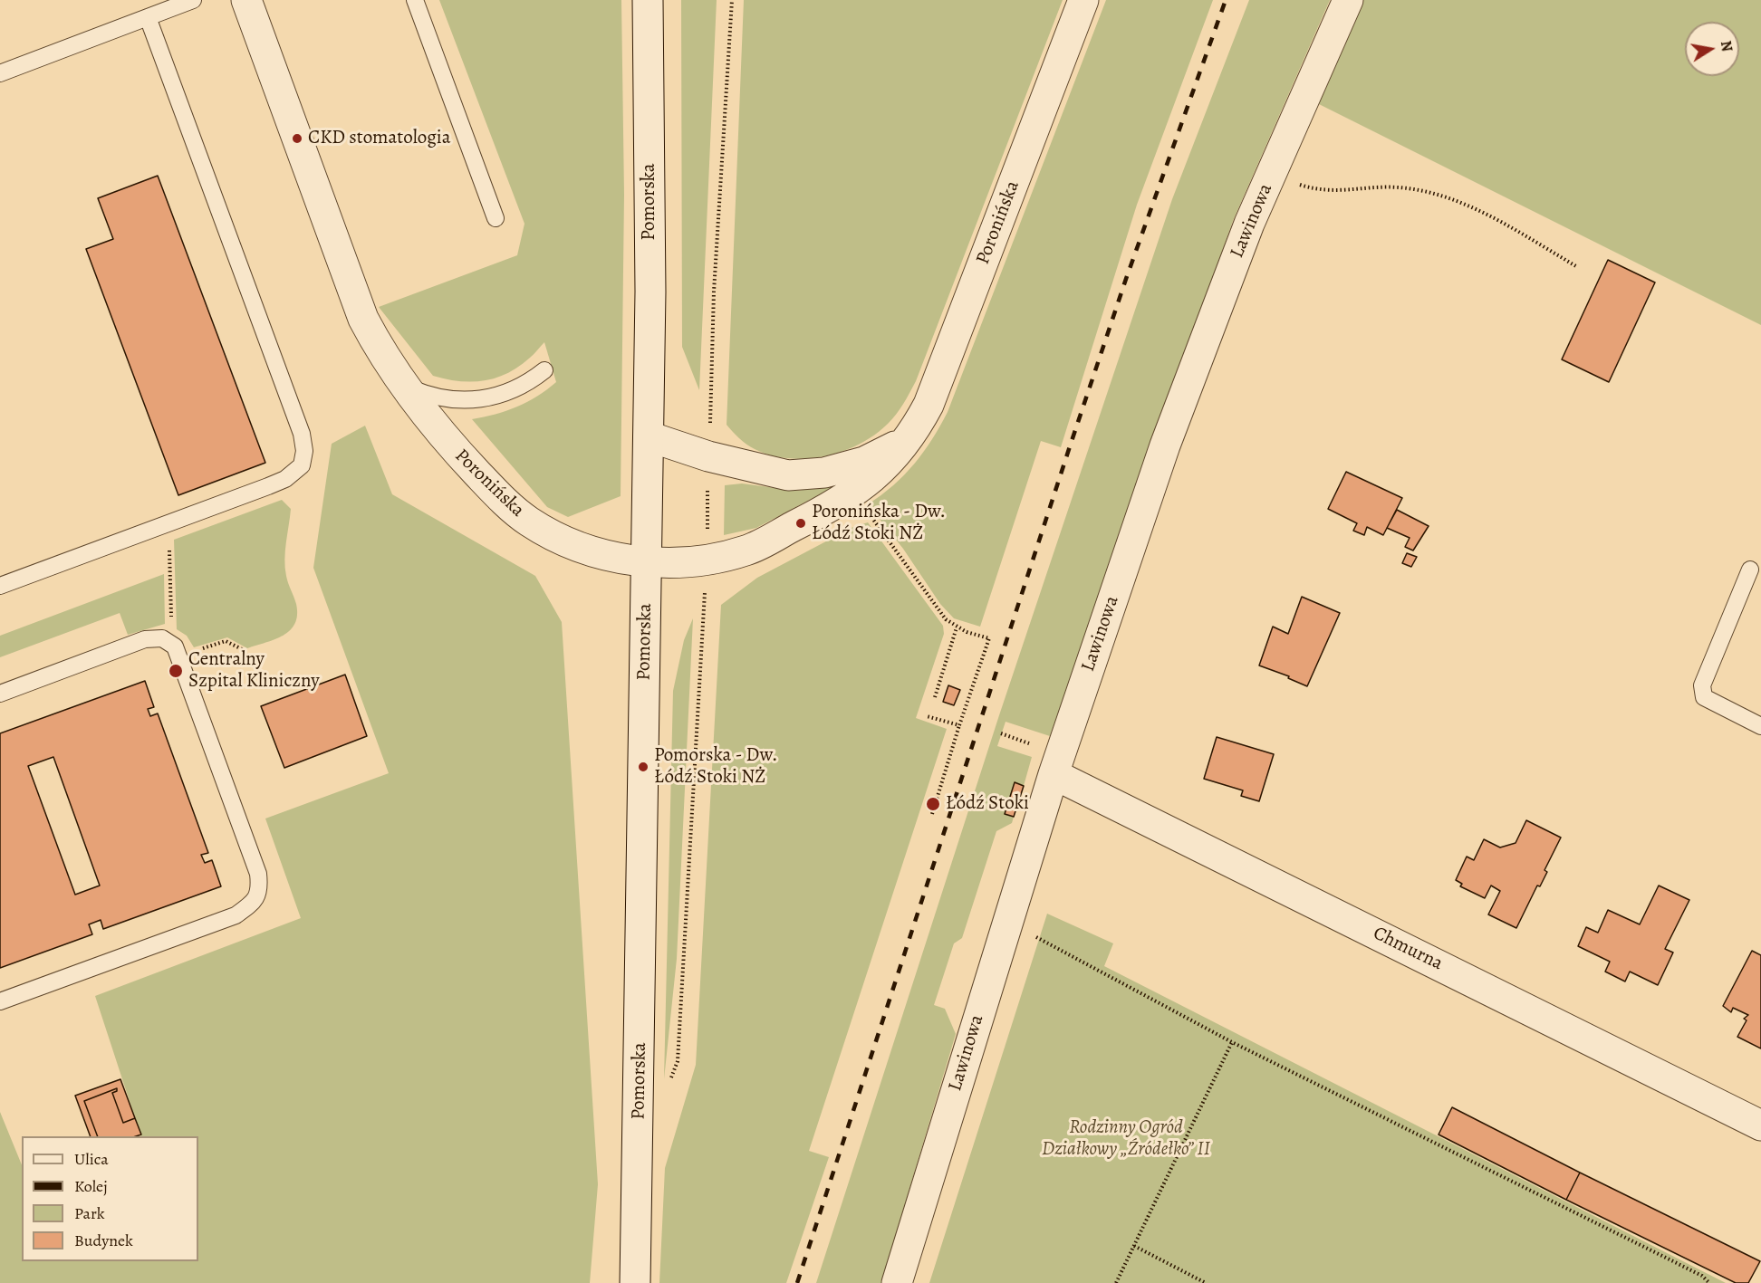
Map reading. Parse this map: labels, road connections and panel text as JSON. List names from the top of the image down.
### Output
{
  "streets": {
    "street": [
      "Pomorska",
      "Lawinowa",
      "Poronińska",
      "Chmurna"
    ]
  },
  "crossings": [
    ["Pomorska", "Poronińska"],
    ["Lawinowa", "Chmurna"]
  ],
  "parks": ["Rodzinny Ogród Działkowy „Źródełko” II"],
  "places": [
    "CKD stomatologia",
    "Poronińska - Dw. Łódź Stoki NŻ",
    "Centralny Szpital Kliniczny",
    "Pomorska - Dw. Łódź Stoki NŻ",
    "Łódź Stoki"
  ],
  "legend": [
    "Ulica",
    "Kolej",
    "Park",
    "Budynek"
  ],
  "north": "right"
}
